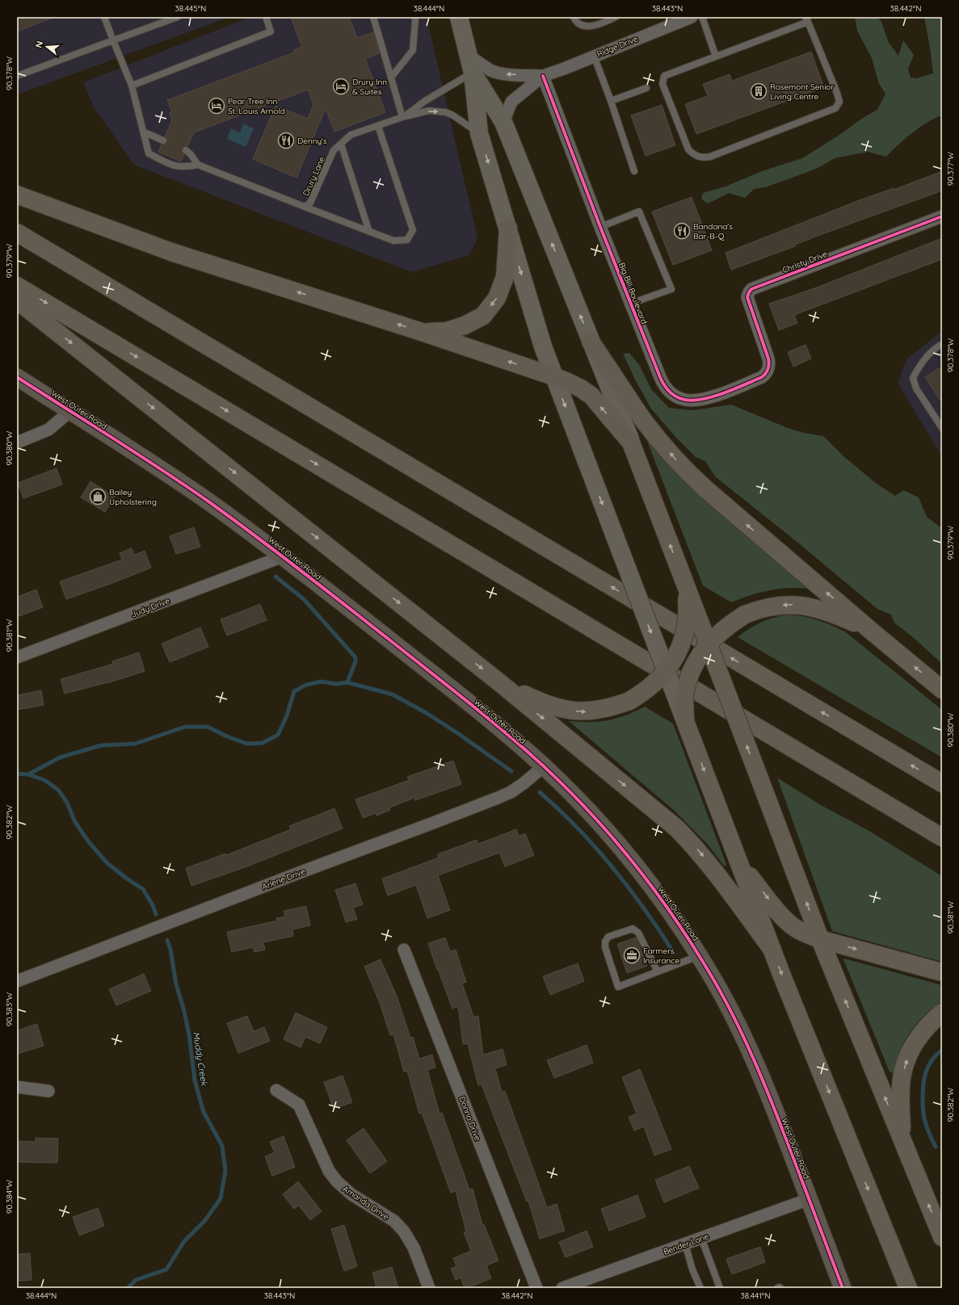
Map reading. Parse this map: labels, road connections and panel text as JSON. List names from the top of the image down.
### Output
{
  "streets": {
    "street": [
      "Ridge Drive",
      "Christy Drive",
      "Big Bill Boulevard",
      "West Outer Road",
      "Judy Drive",
      "Arlene Drive",
      "Donna Drive",
      "Amanda Drive",
      "Bender Lane"
    ],
    "lane": ["Drury Lane"]
  },
  "crossings": [
    ["Ridge Drive", "Big Bill Boulevard"],
    ["Christy Drive", "Big Bill Boulevard"],
    ["West Outer Road", "Judy Drive"],
    ["West Outer Road", "Arlene Drive"],
    ["West Outer Road", "Bender Lane"]
  ],
  "water": ["Muddy Creek"],
  "places": {
    "hotel": ["Drury Inn & Suites", "Pear Tree Inn St. Louis Arnold"],
    "building": ["Rosemont Senior Living Centre"],
    "restaurant": ["Denny's", "Bandana's Bar-B-Q"],
    "shop": ["Bailey Upholstering"],
    "office": ["Farmers Insurance"]
  },
  "north": "left",
  "coordinates": [
    "38.445°N",
    "38.444°N",
    "38.443°N",
    "38.442°N",
    "90.378°W",
    "90.377°W",
    "90.379°W",
    "90.380°W",
    "90.381°W",
    "90.382°W",
    "90.383°W",
    "90.384°W",
    "38.441°N"
  ]
}
